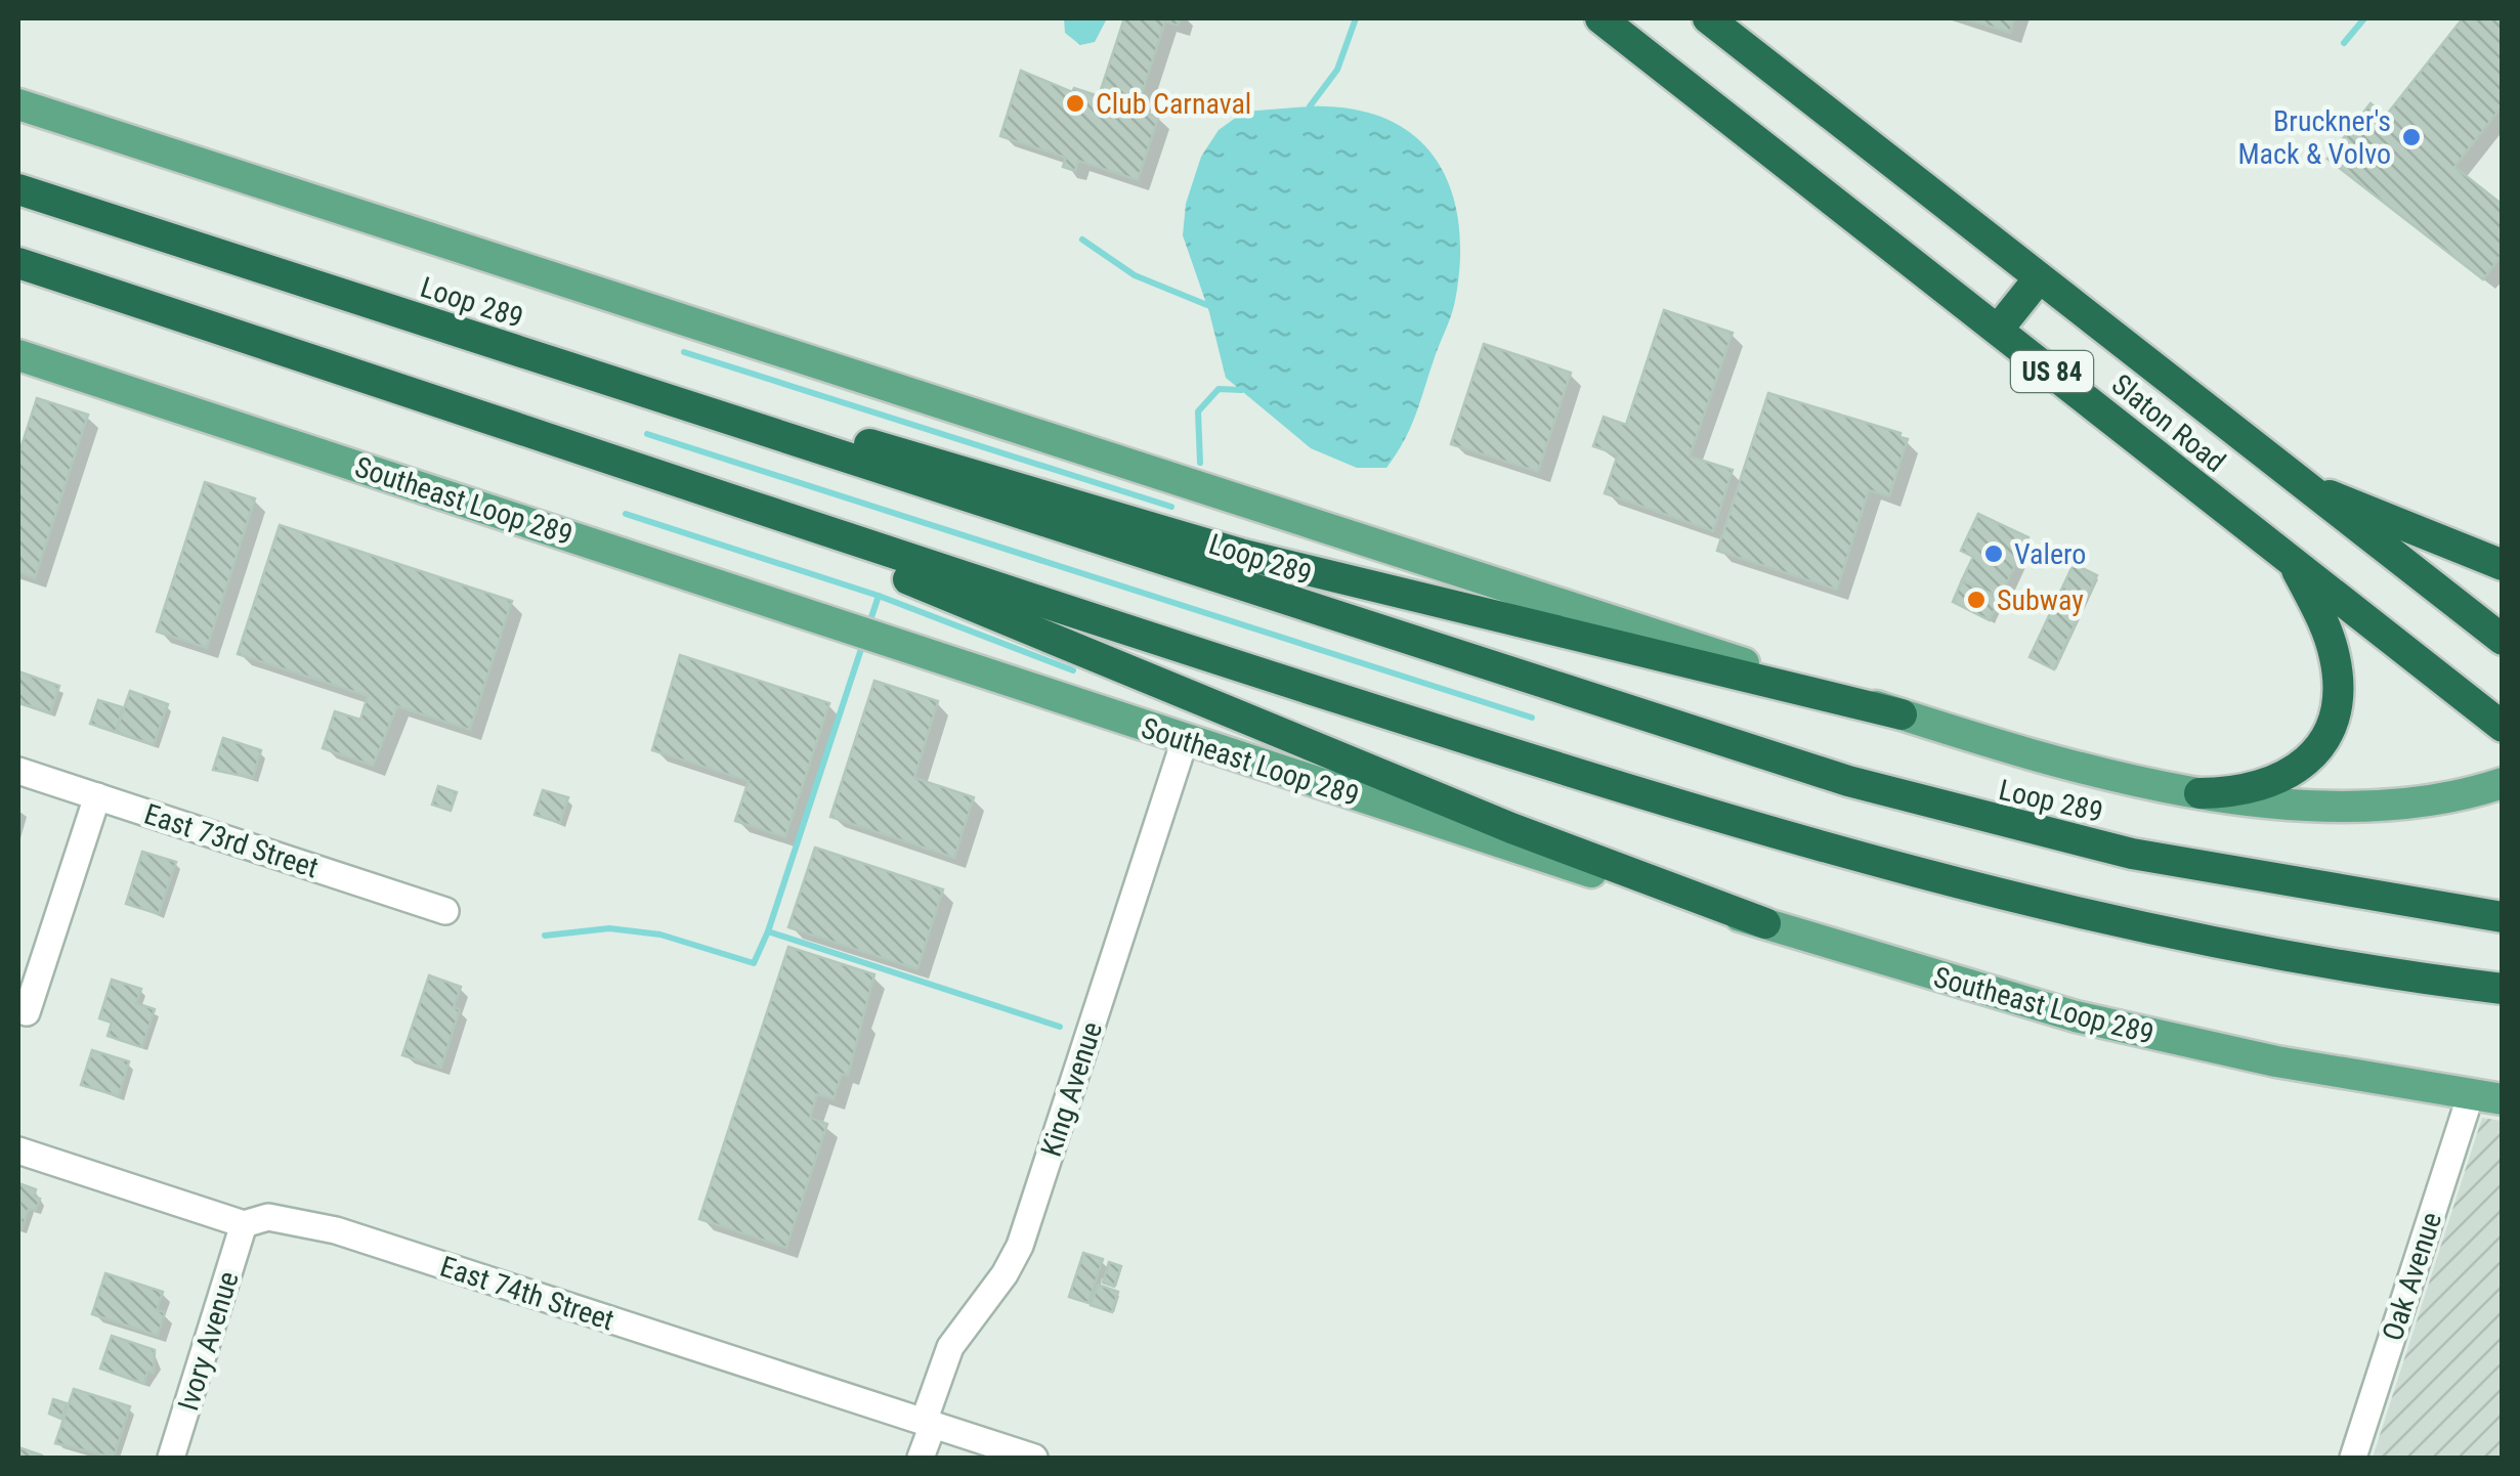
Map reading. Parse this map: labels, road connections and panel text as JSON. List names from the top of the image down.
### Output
{
  "streets": {
    "highway": ["Loop 289", "US 84", "Slaton Road"],
    "main road": ["Southeast Loop 289"],
    "street": [
      "East 73rd Street",
      "King Avenue",
      "Oak Avenue",
      "East 74th Street",
      "Ivory Avenue"
    ]
  },
  "crossings": [
    ["Southeast Loop 289", "King Avenue"],
    ["Southeast Loop 289", "Oak Avenue"],
    ["King Avenue", "East 74th Street"],
    ["East 74th Street", "Ivory Avenue"]
  ],
  "places": [
    "Club Carnaval",
    "Bruckner's Mack & Volvo",
    "Valero",
    "Subway"
  ]
}
